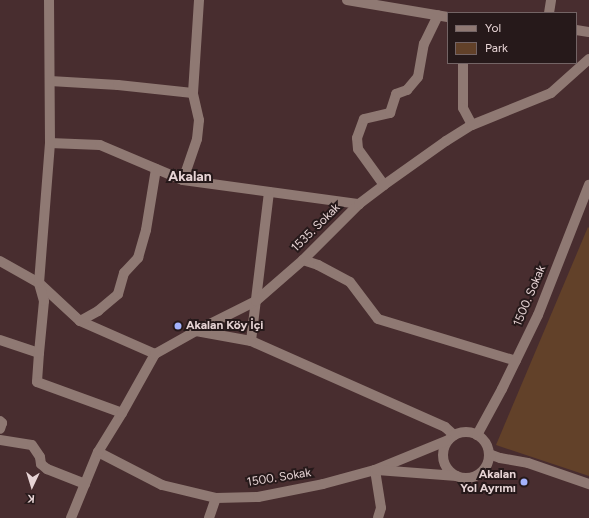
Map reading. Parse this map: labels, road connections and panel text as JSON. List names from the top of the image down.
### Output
{
  "streets": {
    "street": ["1535. Sokak", "1500. Sokak"]
  },
  "districts": ["Akalan"],
  "places": ["Akalan Köy İçi", "Akalan Yol Ayrımı"],
  "legend": ["Yol", "Park"],
  "north": "bottom"
}
